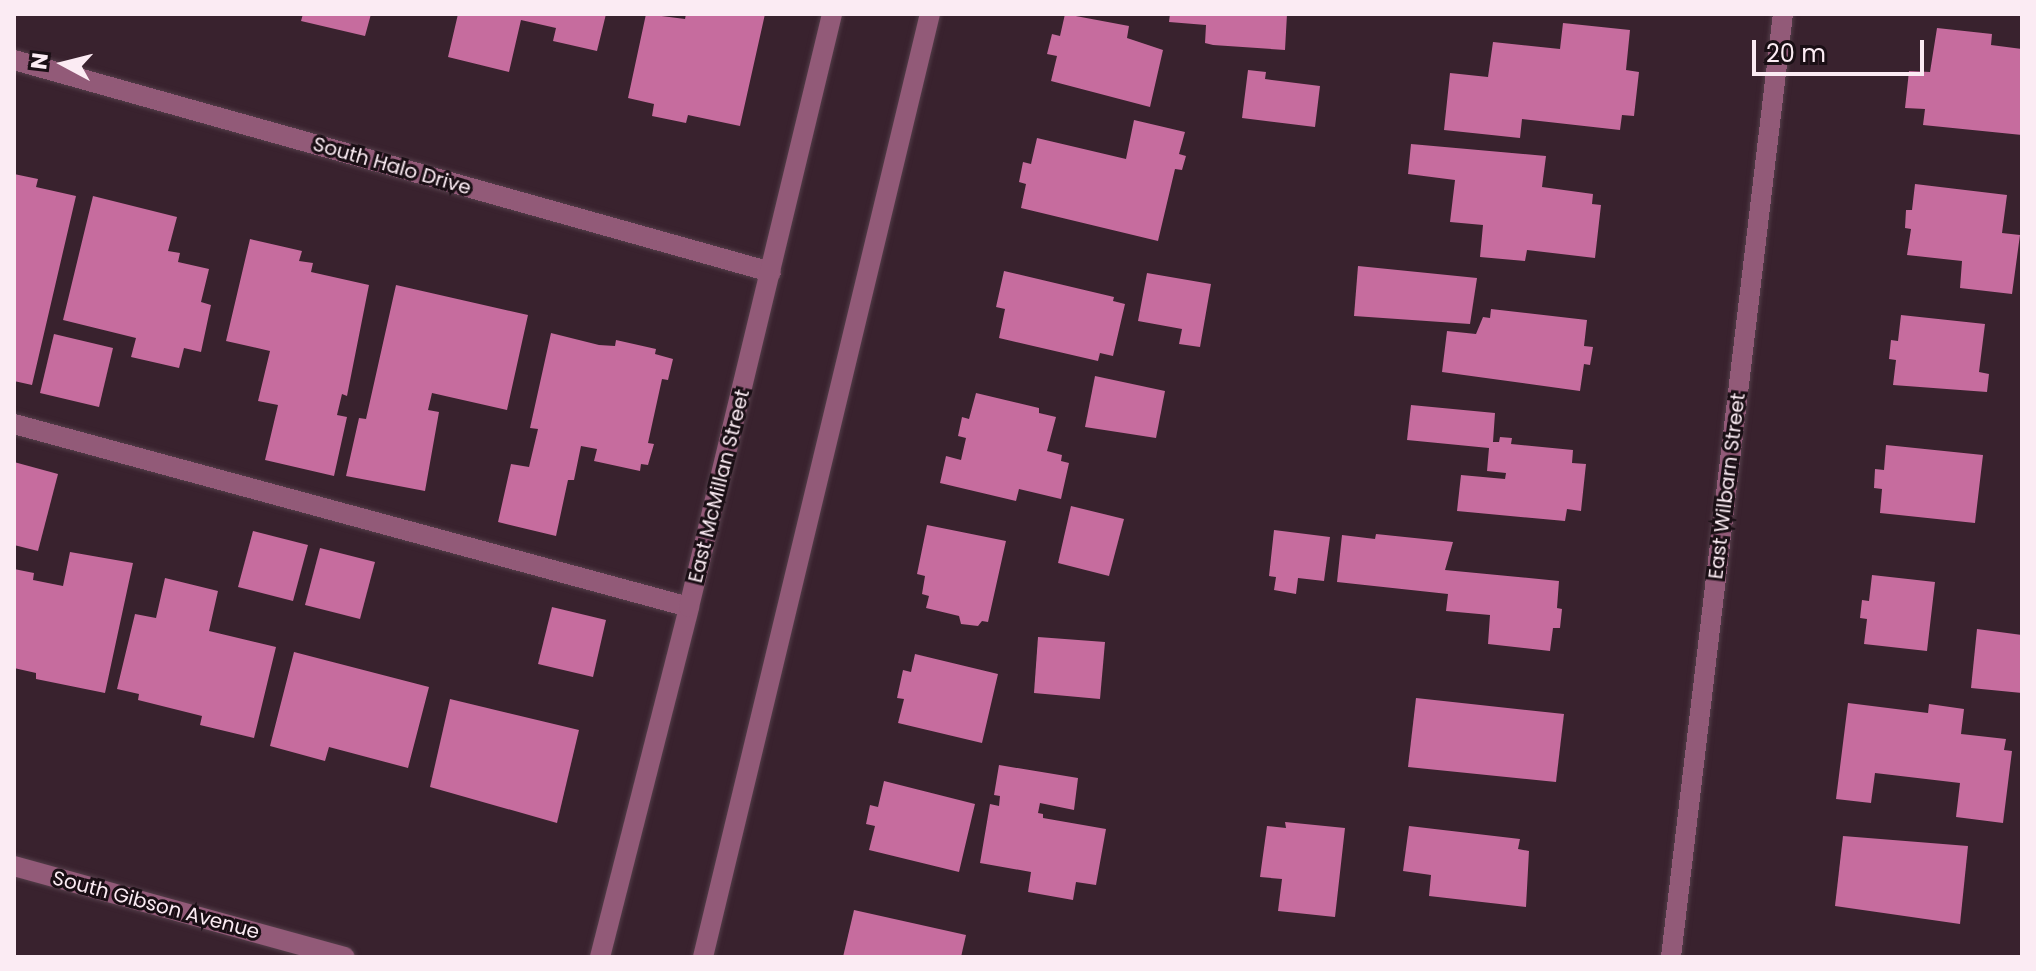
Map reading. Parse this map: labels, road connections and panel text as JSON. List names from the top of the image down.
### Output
{
  "streets": {
    "street": [
      "South Halo Drive",
      "East McMillan Street",
      "East Wilbarn Street",
      "South Gibson Avenue"
    ]
  },
  "crossings": [
    ["South Halo Drive", "East McMillan Street"]
  ],
  "scale_bar": "20 m",
  "north": "left"
}
